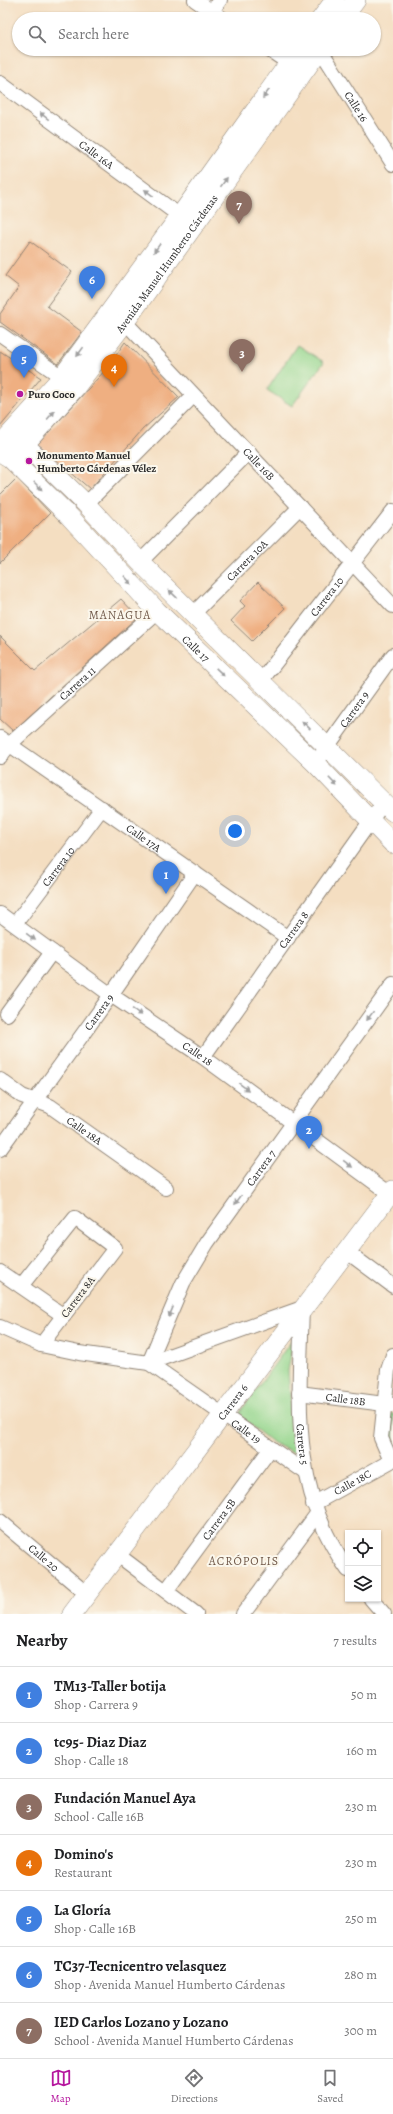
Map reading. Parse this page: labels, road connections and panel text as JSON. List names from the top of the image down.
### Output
{
  "streets": {
    "street": [
      "Calle 16",
      "Calle 16A",
      "Avenida Manuel Humberto Cárdenas",
      "Calle 16B",
      "Carrera 10A",
      "Carrera 10",
      "Calle 17",
      "Carrera 11",
      "Carrera 9",
      "Calle 17A",
      "Carrera 8",
      "Calle 18",
      "Calle 18A",
      "Carrera 7",
      "Carrera 8A",
      "Calle 18B",
      "Carrera 6",
      "Calle 19",
      "Carrera 5",
      "Calle 18C",
      "Carrera 5B",
      "Calle 20"
    ]
  },
  "crossings": [
    ["Calle 16A", "Avenida Manuel Humberto Cárdenas"],
    ["Avenida Manuel Humberto Cárdenas", "Calle 16B"],
    ["Avenida Manuel Humberto Cárdenas", "Calle 17"],
    ["Calle 16B", "Carrera 10A"],
    ["Calle 16B", "Carrera 10"],
    ["Carrera 10A", "Calle 17"],
    ["Carrera 10", "Calle 17"],
    ["Carrera 10", "Calle 17A"],
    ["Carrera 10", "Calle 18"],
    ["Calle 17", "Carrera 11"],
    ["Calle 17", "Carrera 9"],
    ["Calle 17", "Carrera 8"],
    ["Carrera 11", "Calle 17A"],
    ["Carrera 9", "Calle 17A"],
    ["Carrera 9", "Calle 18"],
    ["Carrera 9", "Calle 18A"],
    ["Calle 17A", "Carrera 8"],
    ["Carrera 8", "Calle 18"],
    ["Calle 18", "Carrera 7"],
    ["Calle 18", "Carrera 6"],
    ["Carrera 7", "Calle 19"],
    ["Carrera 8A", "Calle 19"],
    ["Calle 18B", "Carrera 5"],
    ["Calle 18B", "Calle 18C"],
    ["Carrera 6", "Calle 19"],
    ["Carrera 6", "Carrera 5"],
    ["Carrera 6", "Calle 20"],
    ["Calle 19", "Carrera 5"],
    ["Calle 19", "Carrera 5B"],
    ["Carrera 5", "Calle 18C"]
  ],
  "one_way": ["Calle 16A", "Calle 18", "Carrera 7"],
  "districts": ["MANAGUA", "ACRÓPOLIS"],
  "places": ["Puro Coco", "Monumento Manuel Humberto Cárdenas Vélez"],
  "page": {
    "search": "Search here",
    "pins": [
      "7",
      "6",
      "3",
      "5",
      "4",
      "1",
      "2"
    ],
    "heading": ["Nearby", "7 results"],
    "list": [
      {
        "mark": "1",
        "name": "TM13-Taller botija",
        "note": "Shop · Carrera 9",
        "value": "50 m"
      },
      {
        "mark": "2",
        "name": "tc95- Diaz Diaz",
        "note": "Shop · Calle 18",
        "value": "160 m"
      },
      {
        "mark": "3",
        "name": "Fundación Manuel Aya",
        "note": "School · Calle 16B",
        "value": "230 m"
      },
      {
        "mark": "4",
        "name": "Domino's",
        "note": "Restaurant",
        "value": "230 m"
      },
      {
        "mark": "5",
        "name": "La Gloría",
        "note": "Shop · Calle 16B",
        "value": "250 m"
      },
      {
        "mark": "6",
        "name": "TC37-Tecnicentro velasquez",
        "note": "Shop · Avenida Manuel Humberto Cárdenas",
        "value": "280 m"
      },
      {
        "mark": "7",
        "name": "IED Carlos Lozano y Lozano",
        "note": "School · Avenida Manuel Humberto Cárdenas",
        "value": "300 m"
      }
    ],
    "nav": ["Map", "Directions", "Saved"]
  }
}
